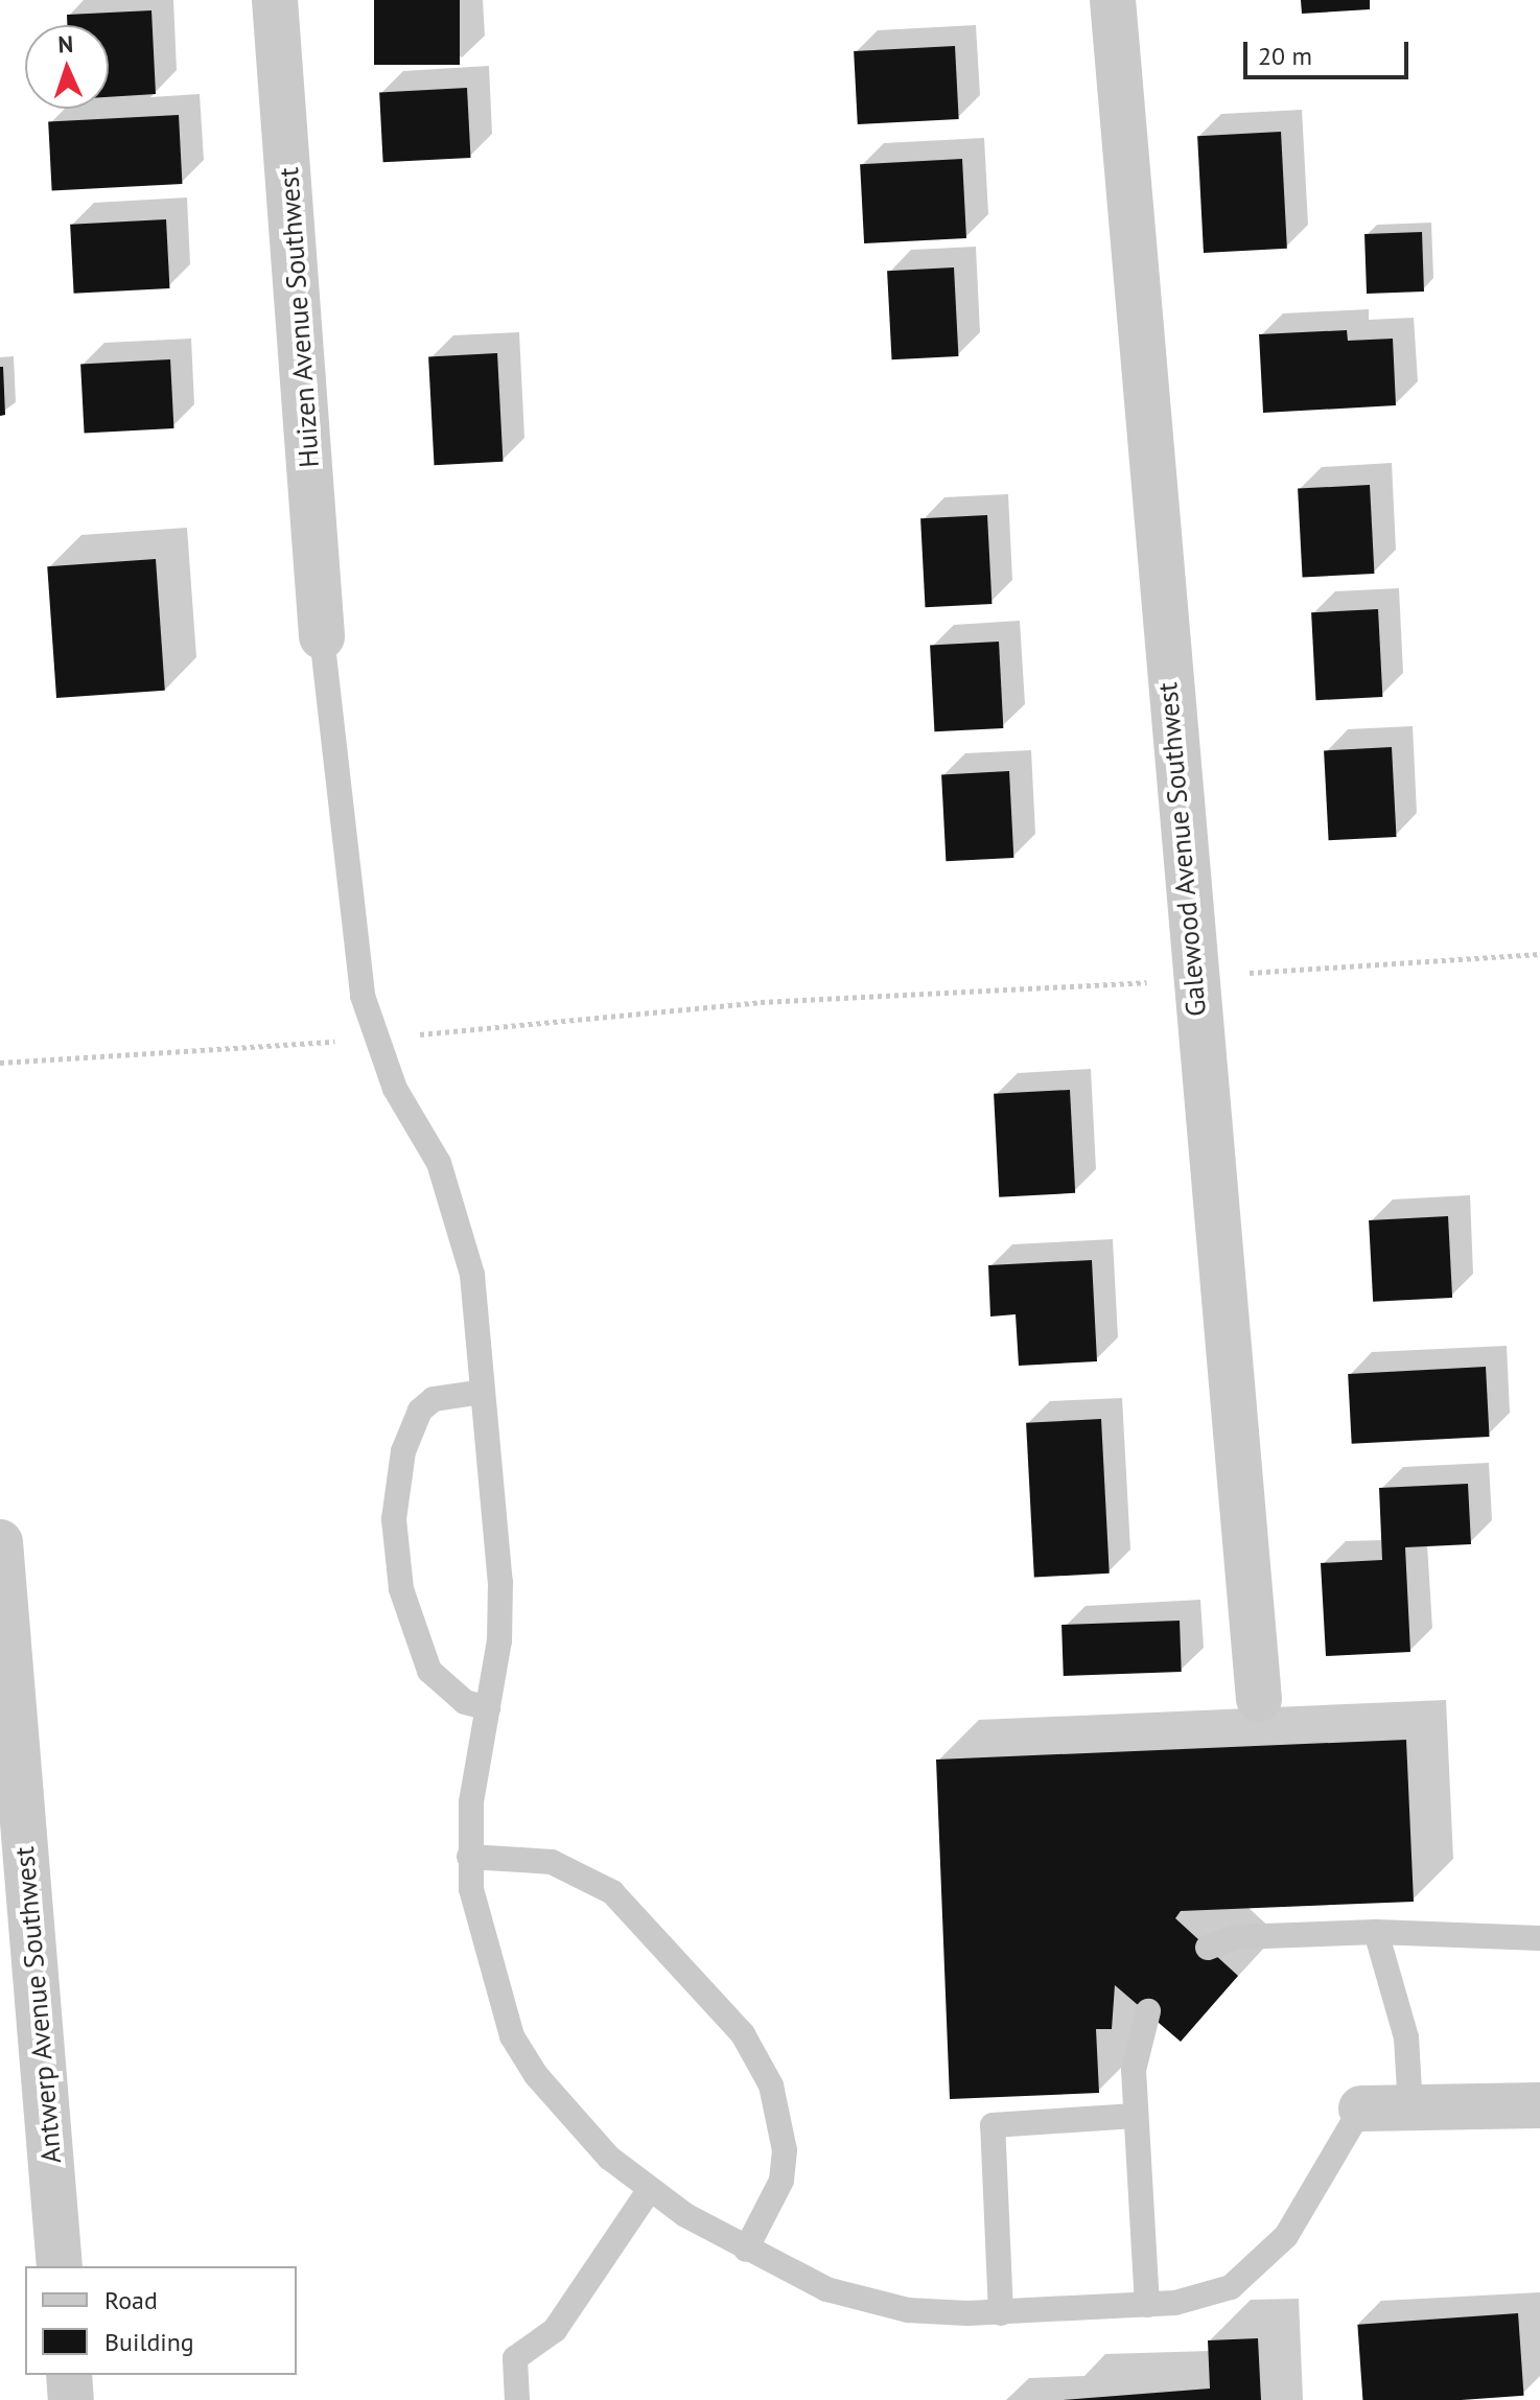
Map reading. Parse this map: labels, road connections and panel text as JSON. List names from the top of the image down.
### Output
{
  "streets": {
    "street": ["Huizen Avenue Southwest", "Galewood Avenue Southwest", "Antwerp Avenue Southwest"]
  },
  "legend": ["Road", "Building"],
  "scale_bar": "20 m",
  "north": "top"
}
